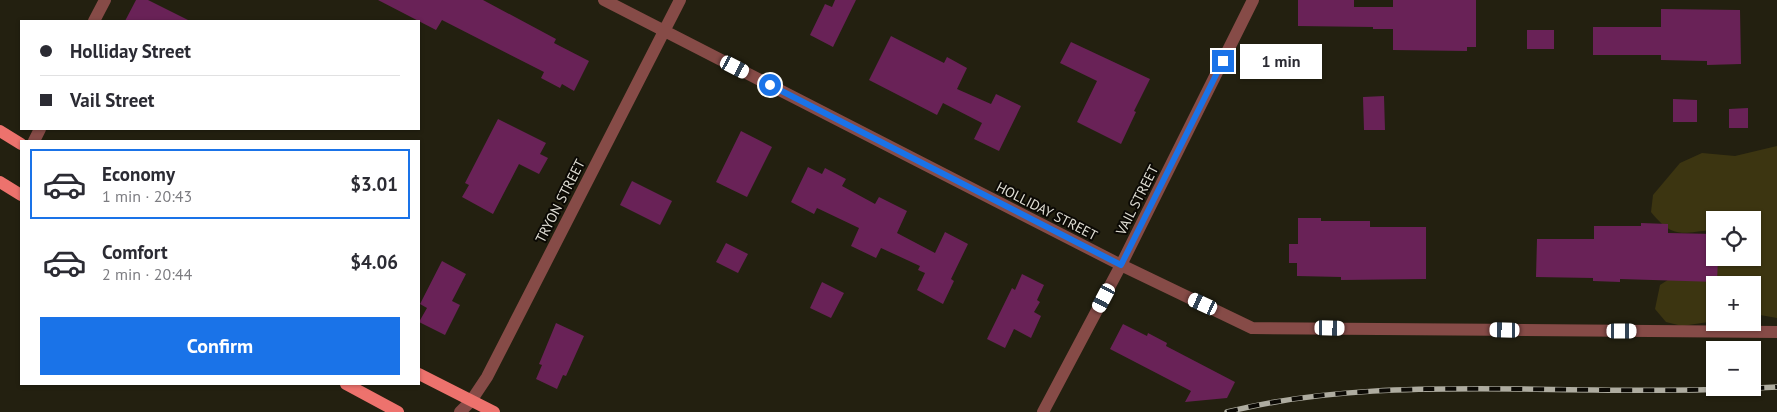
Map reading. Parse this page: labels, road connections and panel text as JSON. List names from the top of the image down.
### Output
{
  "streets": {
    "street": ["VAIL STREET", "TRYON STREET", "HOLLIDAY STREET"]
  },
  "crossings": [
    ["VAIL STREET", "HOLLIDAY STREET"],
    ["TRYON STREET", "HOLLIDAY STREET"]
  ],
  "page": {
    "banner": ["Holliday Street", "Vail Street"],
    "bubble": "1 min",
    "list": [
      {
        "name": "Economy",
        "note": "1 min · 20:43",
        "value": "$3.01"
      },
      {
        "name": "Comfort",
        "note": "2 min · 20:44",
        "value": "$4.06"
      }
    ],
    "map_buttons": ["+", "−"],
    "buttons": "Confirm"
  }
}
